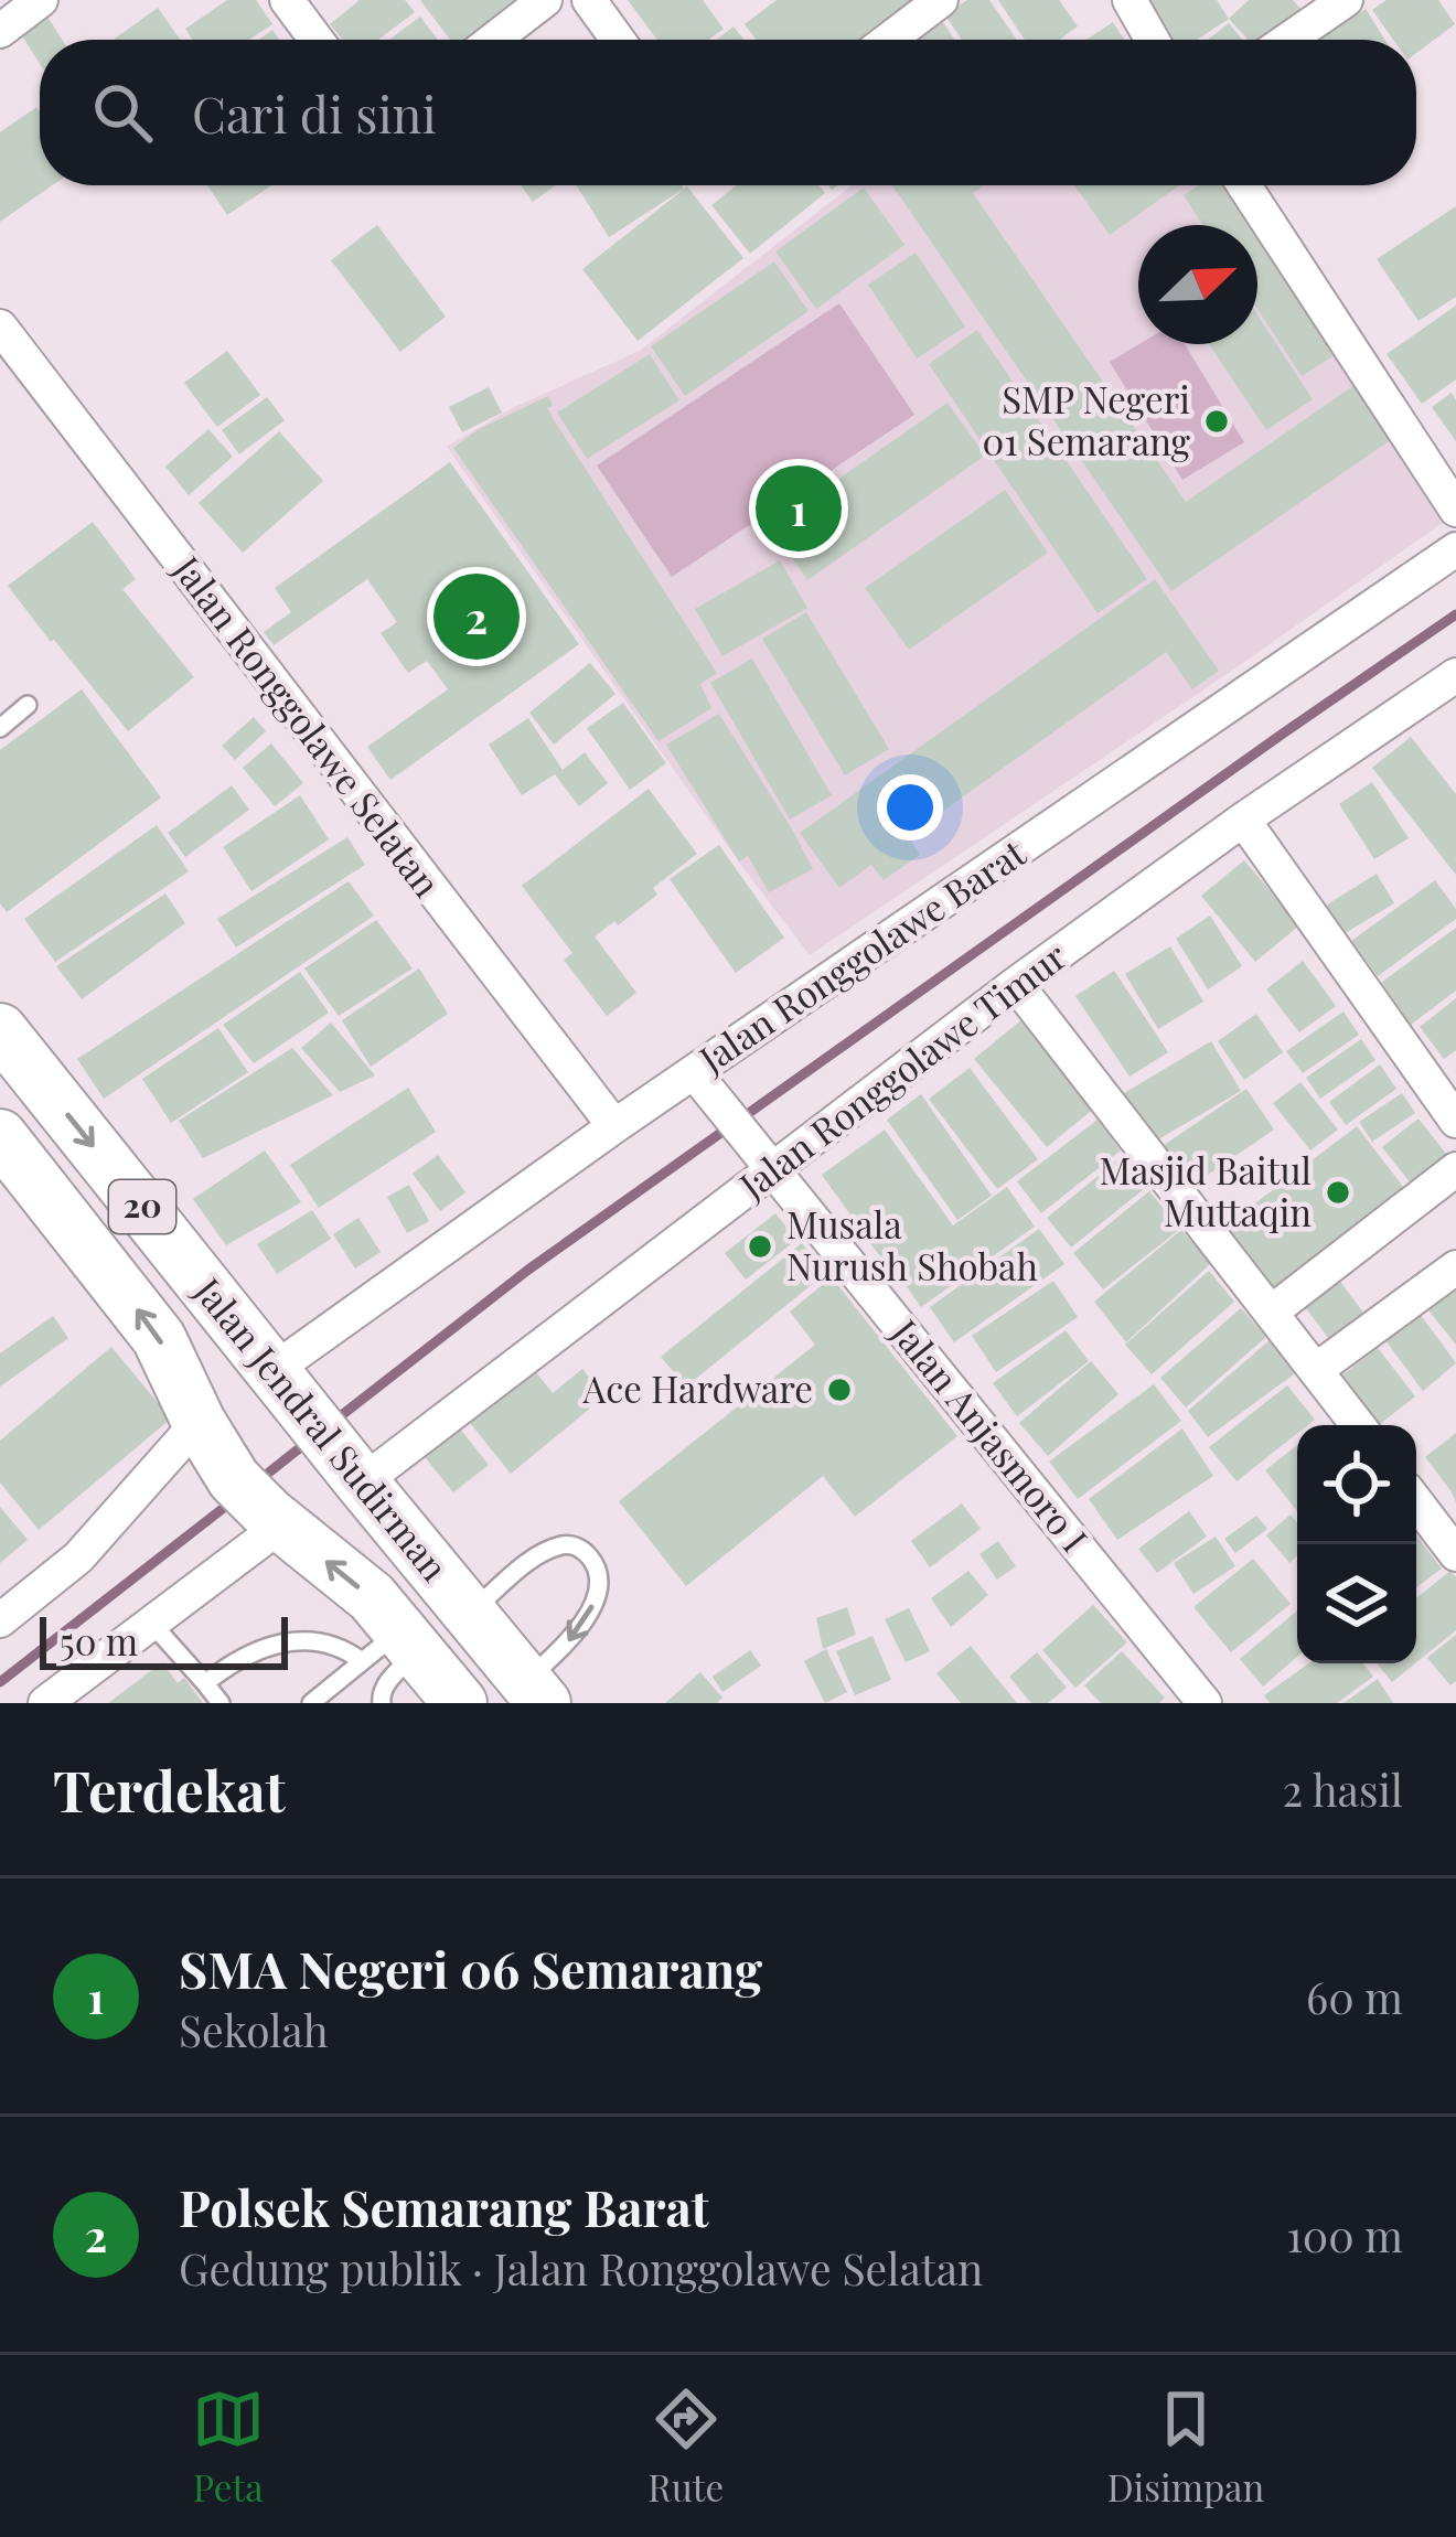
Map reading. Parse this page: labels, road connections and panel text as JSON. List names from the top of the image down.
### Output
{
  "streets": {
    "highway": ["20", "Jalan Jendral Sudirman"],
    "street": [
      "Jalan Ronggolawe Selatan",
      "Jalan Ronggolawe Barat",
      "Jalan Ronggolawe Timur",
      "Jalan Anjasmoro I"
    ]
  },
  "crossings": [
    ["Jalan Ronggolawe Selatan", "Jalan Ronggolawe Barat"],
    ["Jalan Ronggolawe Barat", "Jalan Jendral Sudirman"],
    ["Jalan Ronggolawe Barat", "Jalan Anjasmoro I"],
    ["Jalan Ronggolawe Timur", "Jalan Jendral Sudirman"],
    ["Jalan Ronggolawe Timur", "Jalan Anjasmoro I"]
  ],
  "places": [
    "SMP Negeri 01 Semarang",
    "Masjid Baitul Muttaqin",
    "Musala Nurush Shobah",
    "Ace Hardware"
  ],
  "scale_bar": "50 m",
  "north": "top right",
  "page": {
    "search": "Cari di sini",
    "pins": ["1", "2"],
    "scale": "50 m",
    "heading": ["Terdekat", "2 hasil"],
    "list": [
      {
        "mark": "1",
        "name": "SMA Negeri 06 Semarang",
        "note": "Sekolah",
        "value": "60 m"
      },
      {
        "mark": "2",
        "name": "Polsek Semarang Barat",
        "note": "Gedung publik · Jalan Ronggolawe Selatan",
        "value": "100 m"
      }
    ],
    "nav": ["Peta", "Rute", "Disimpan"]
  }
}
